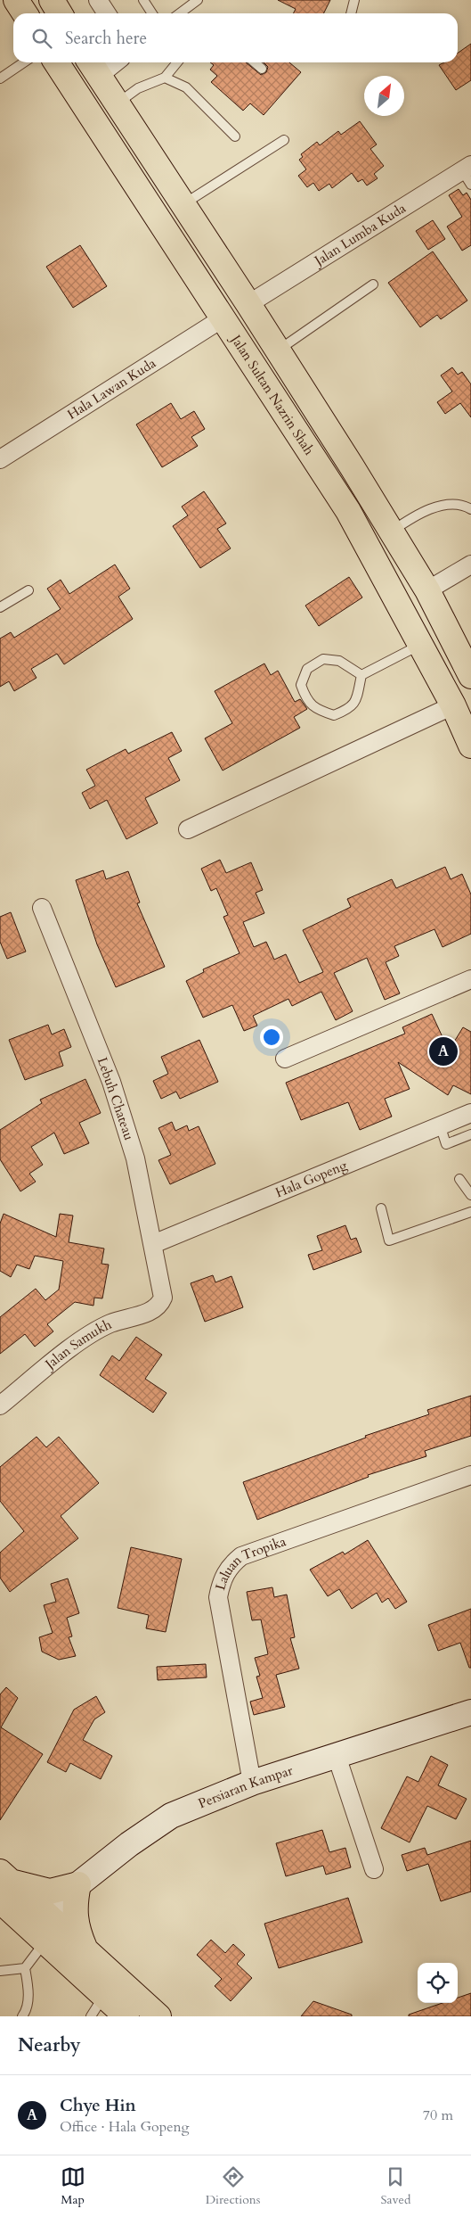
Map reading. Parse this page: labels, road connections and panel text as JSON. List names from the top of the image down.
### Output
{
  "streets": {
    "main road": ["Jalan Sultan Nazrin Shah"],
    "street": [
      "Jalan Lumba Kuda",
      "Hala Lawan Kuda",
      "Lebuh Chateau",
      "Hala Gopeng",
      "Jalan Samukh",
      "Laluan Tropika",
      "Persiaran Kampar"
    ]
  },
  "crossings": [
    ["Hala Lawan Kuda", "Jalan Sultan Nazrin Shah"],
    ["Lebuh Chateau", "Hala Gopeng"],
    ["Lebuh Chateau", "Jalan Samukh"],
    ["Laluan Tropika", "Persiaran Kampar"]
  ],
  "north": "top right",
  "page": {
    "search": "Search here",
    "pins": "A",
    "heading": "Nearby",
    "list": [
      {
        "mark": "A",
        "name": "Chye Hin",
        "note": "Office · Hala Gopeng",
        "value": "70 m"
      }
    ],
    "nav": ["Map", "Directions", "Saved"]
  }
}
